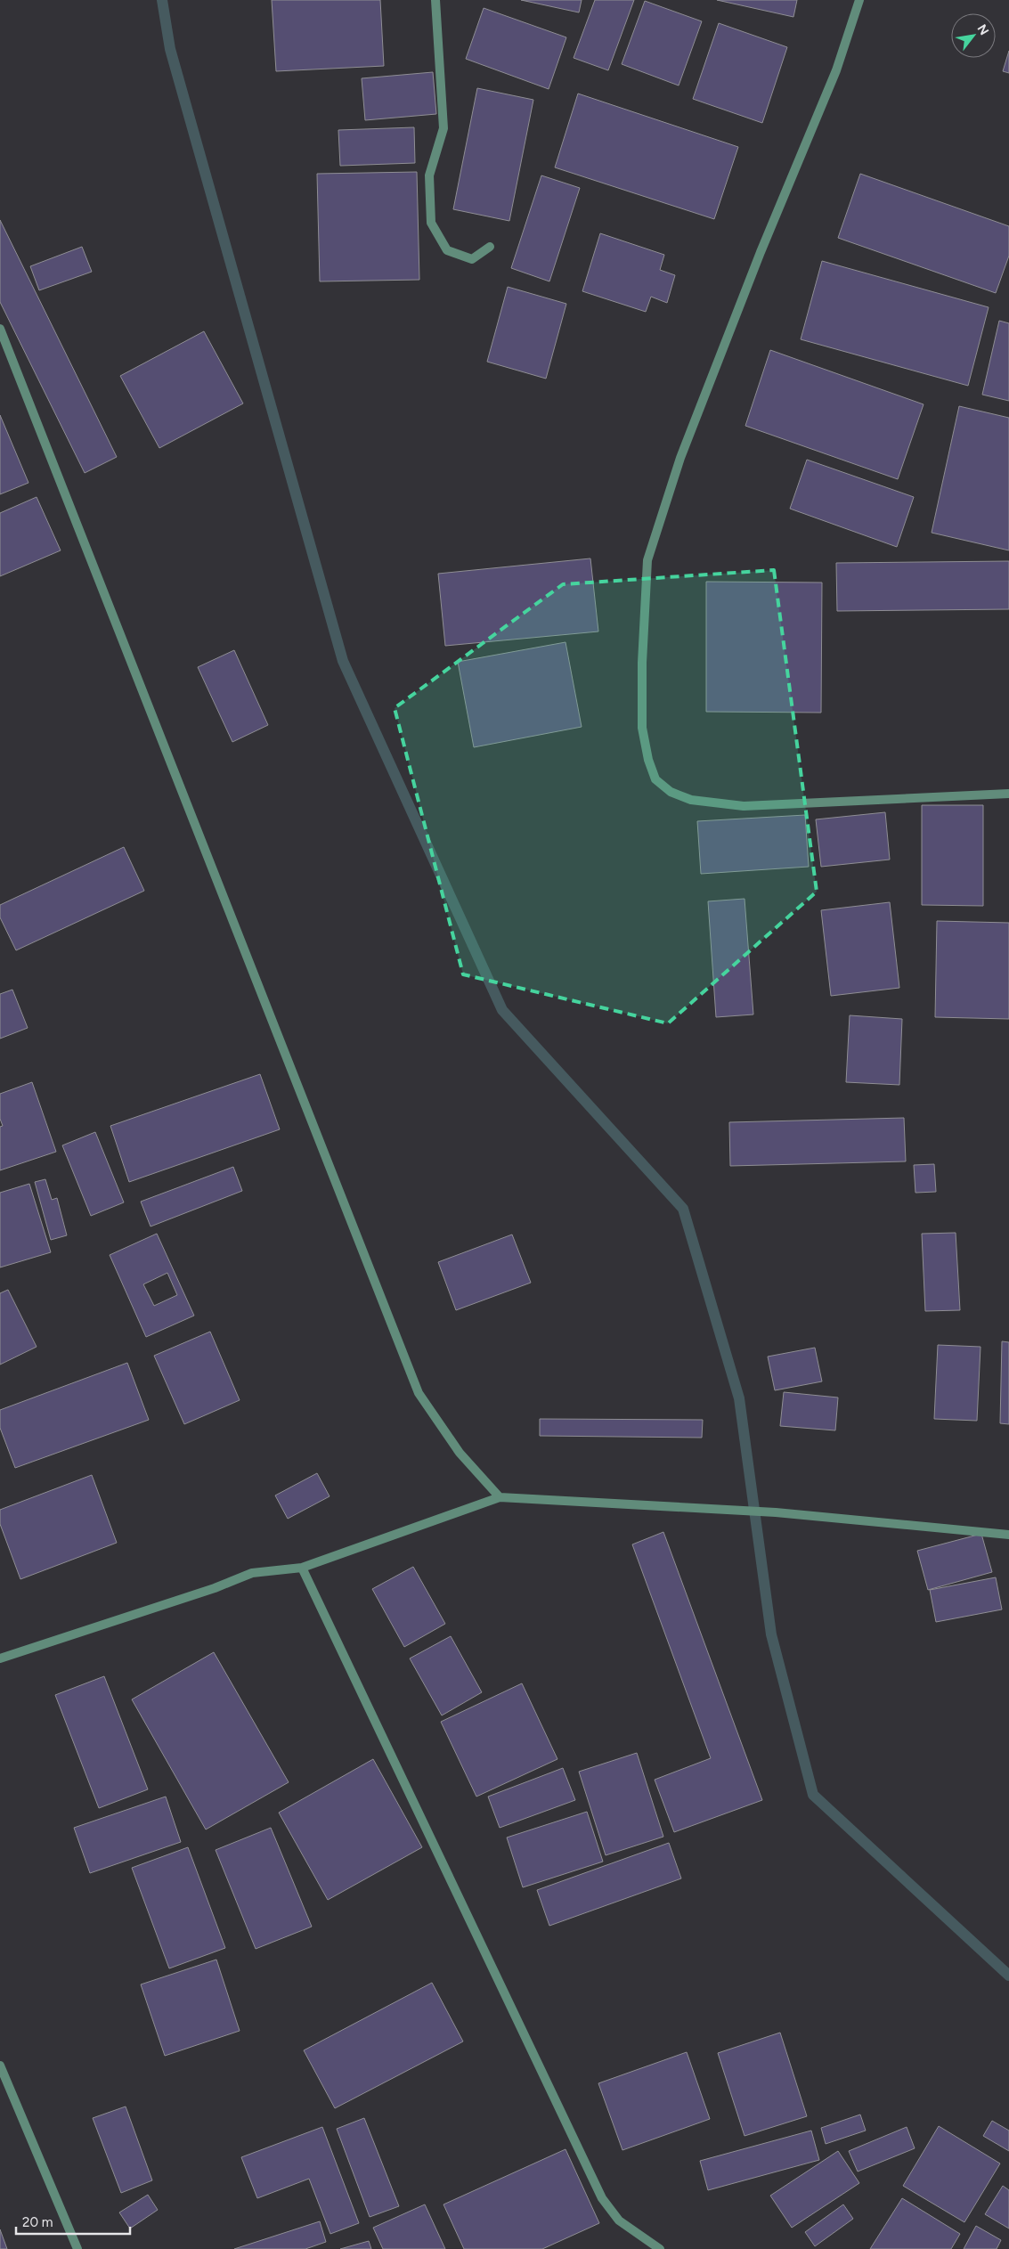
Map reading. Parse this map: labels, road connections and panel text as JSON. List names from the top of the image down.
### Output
{
  "scale_bar": "20 m",
  "north": "top right"
}
